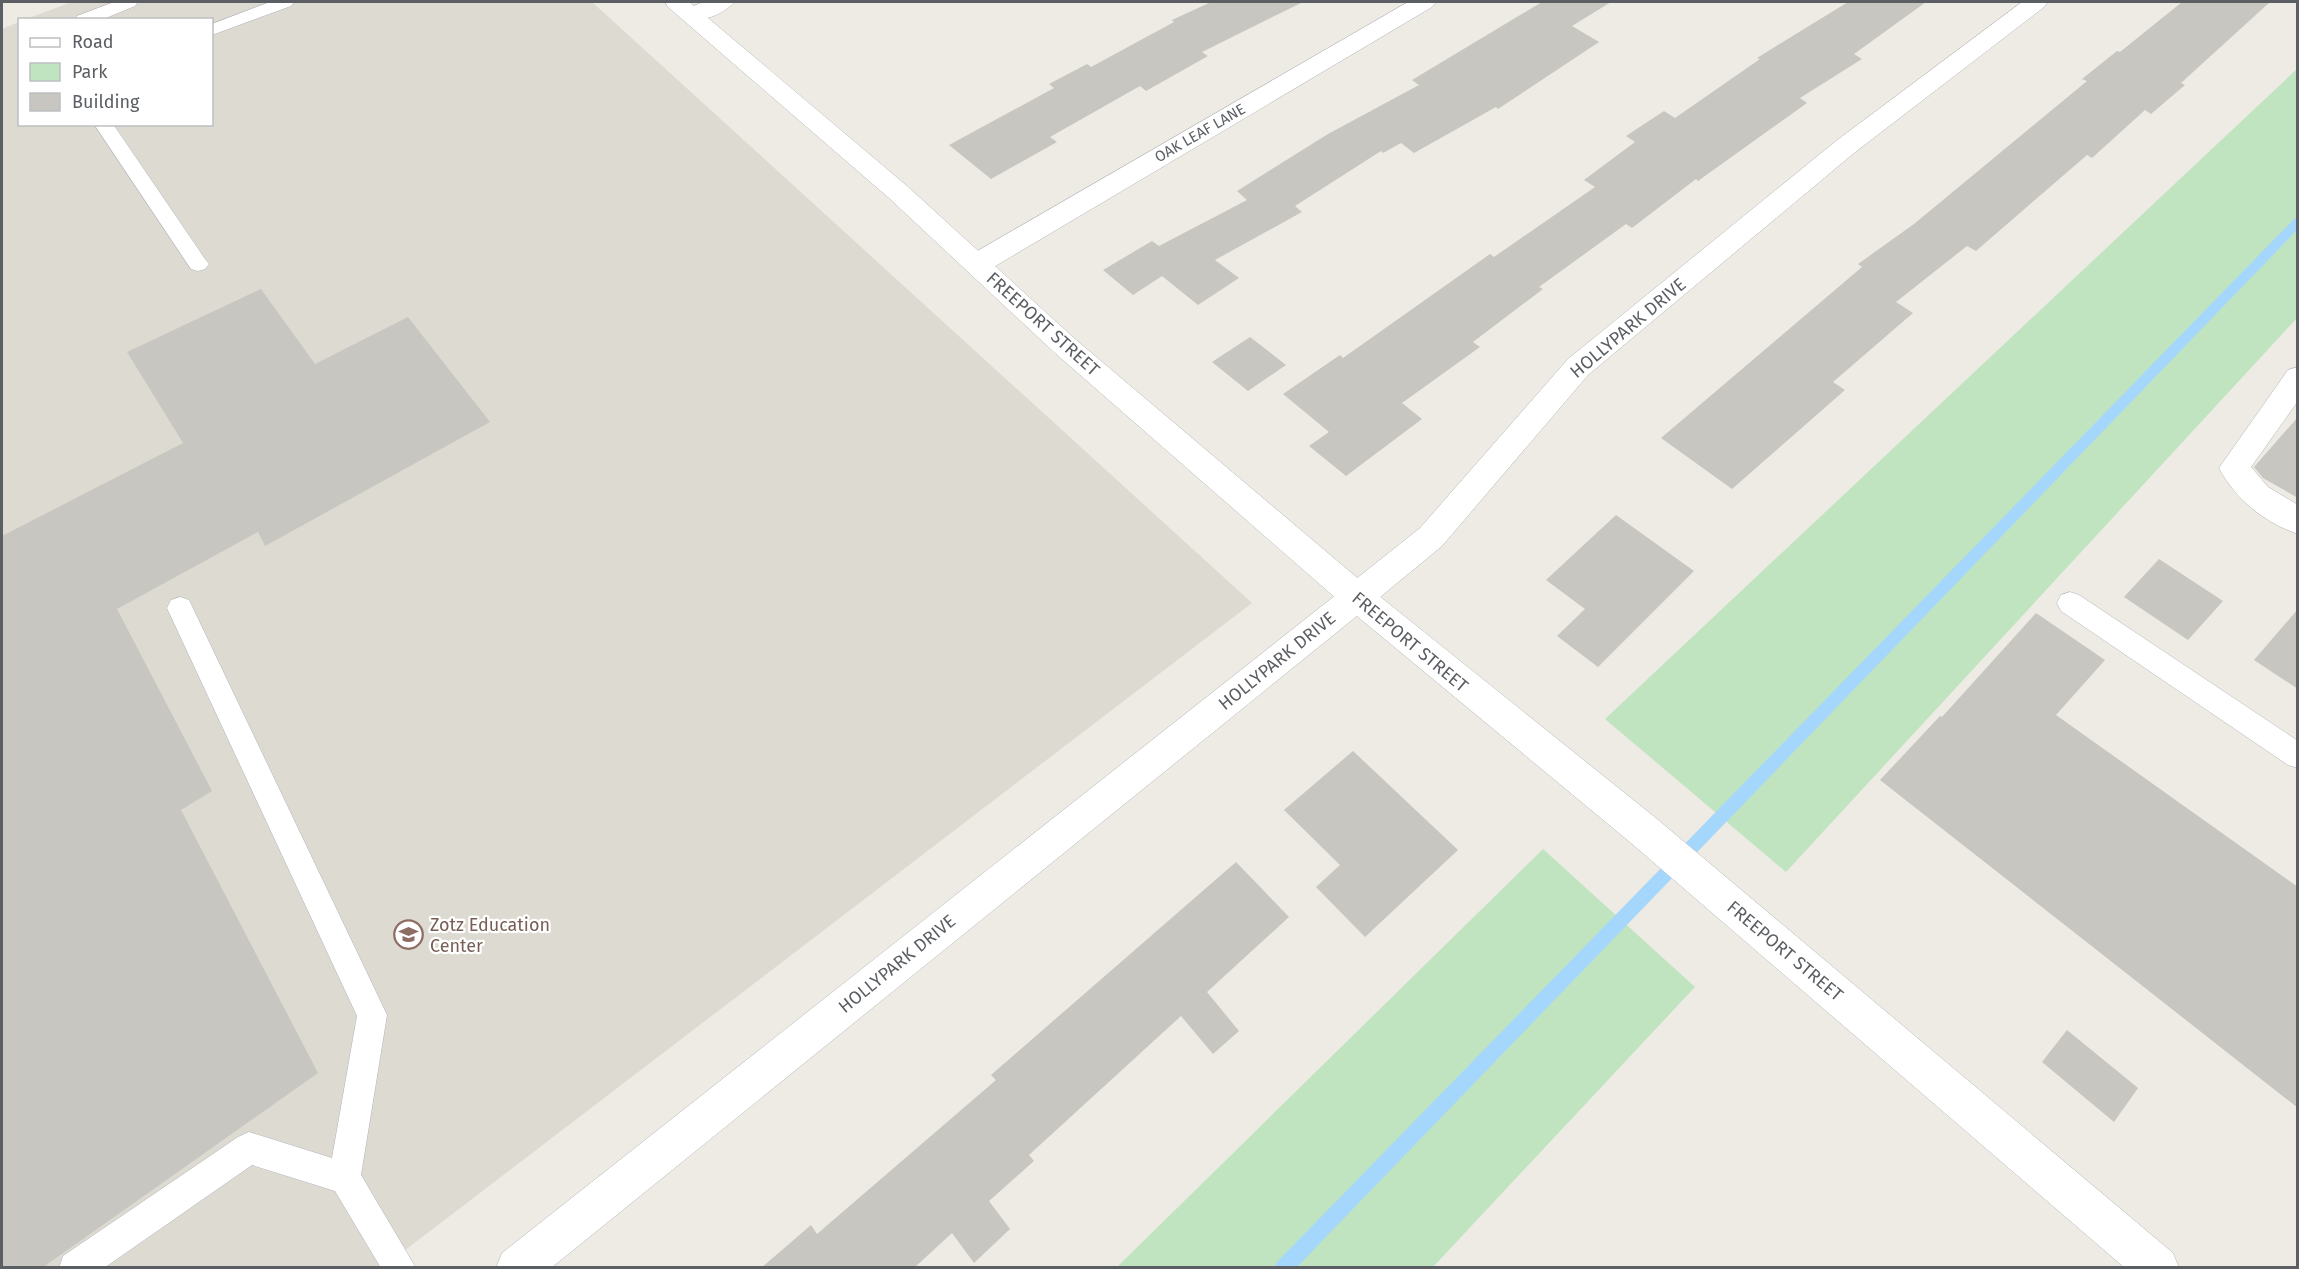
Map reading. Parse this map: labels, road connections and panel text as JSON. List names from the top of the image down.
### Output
{
  "streets": {
    "street": ["OAK LEAF LANE", "FREEPORT STREET", "HOLLYPARK DRIVE"]
  },
  "crossings": [
    ["OAK LEAF LANE", "FREEPORT STREET"],
    ["FREEPORT STREET", "HOLLYPARK DRIVE"]
  ],
  "places": {
    "school or university": ["Zotz Education Center"]
  },
  "legend": ["Road", "Park", "Building"]
}
